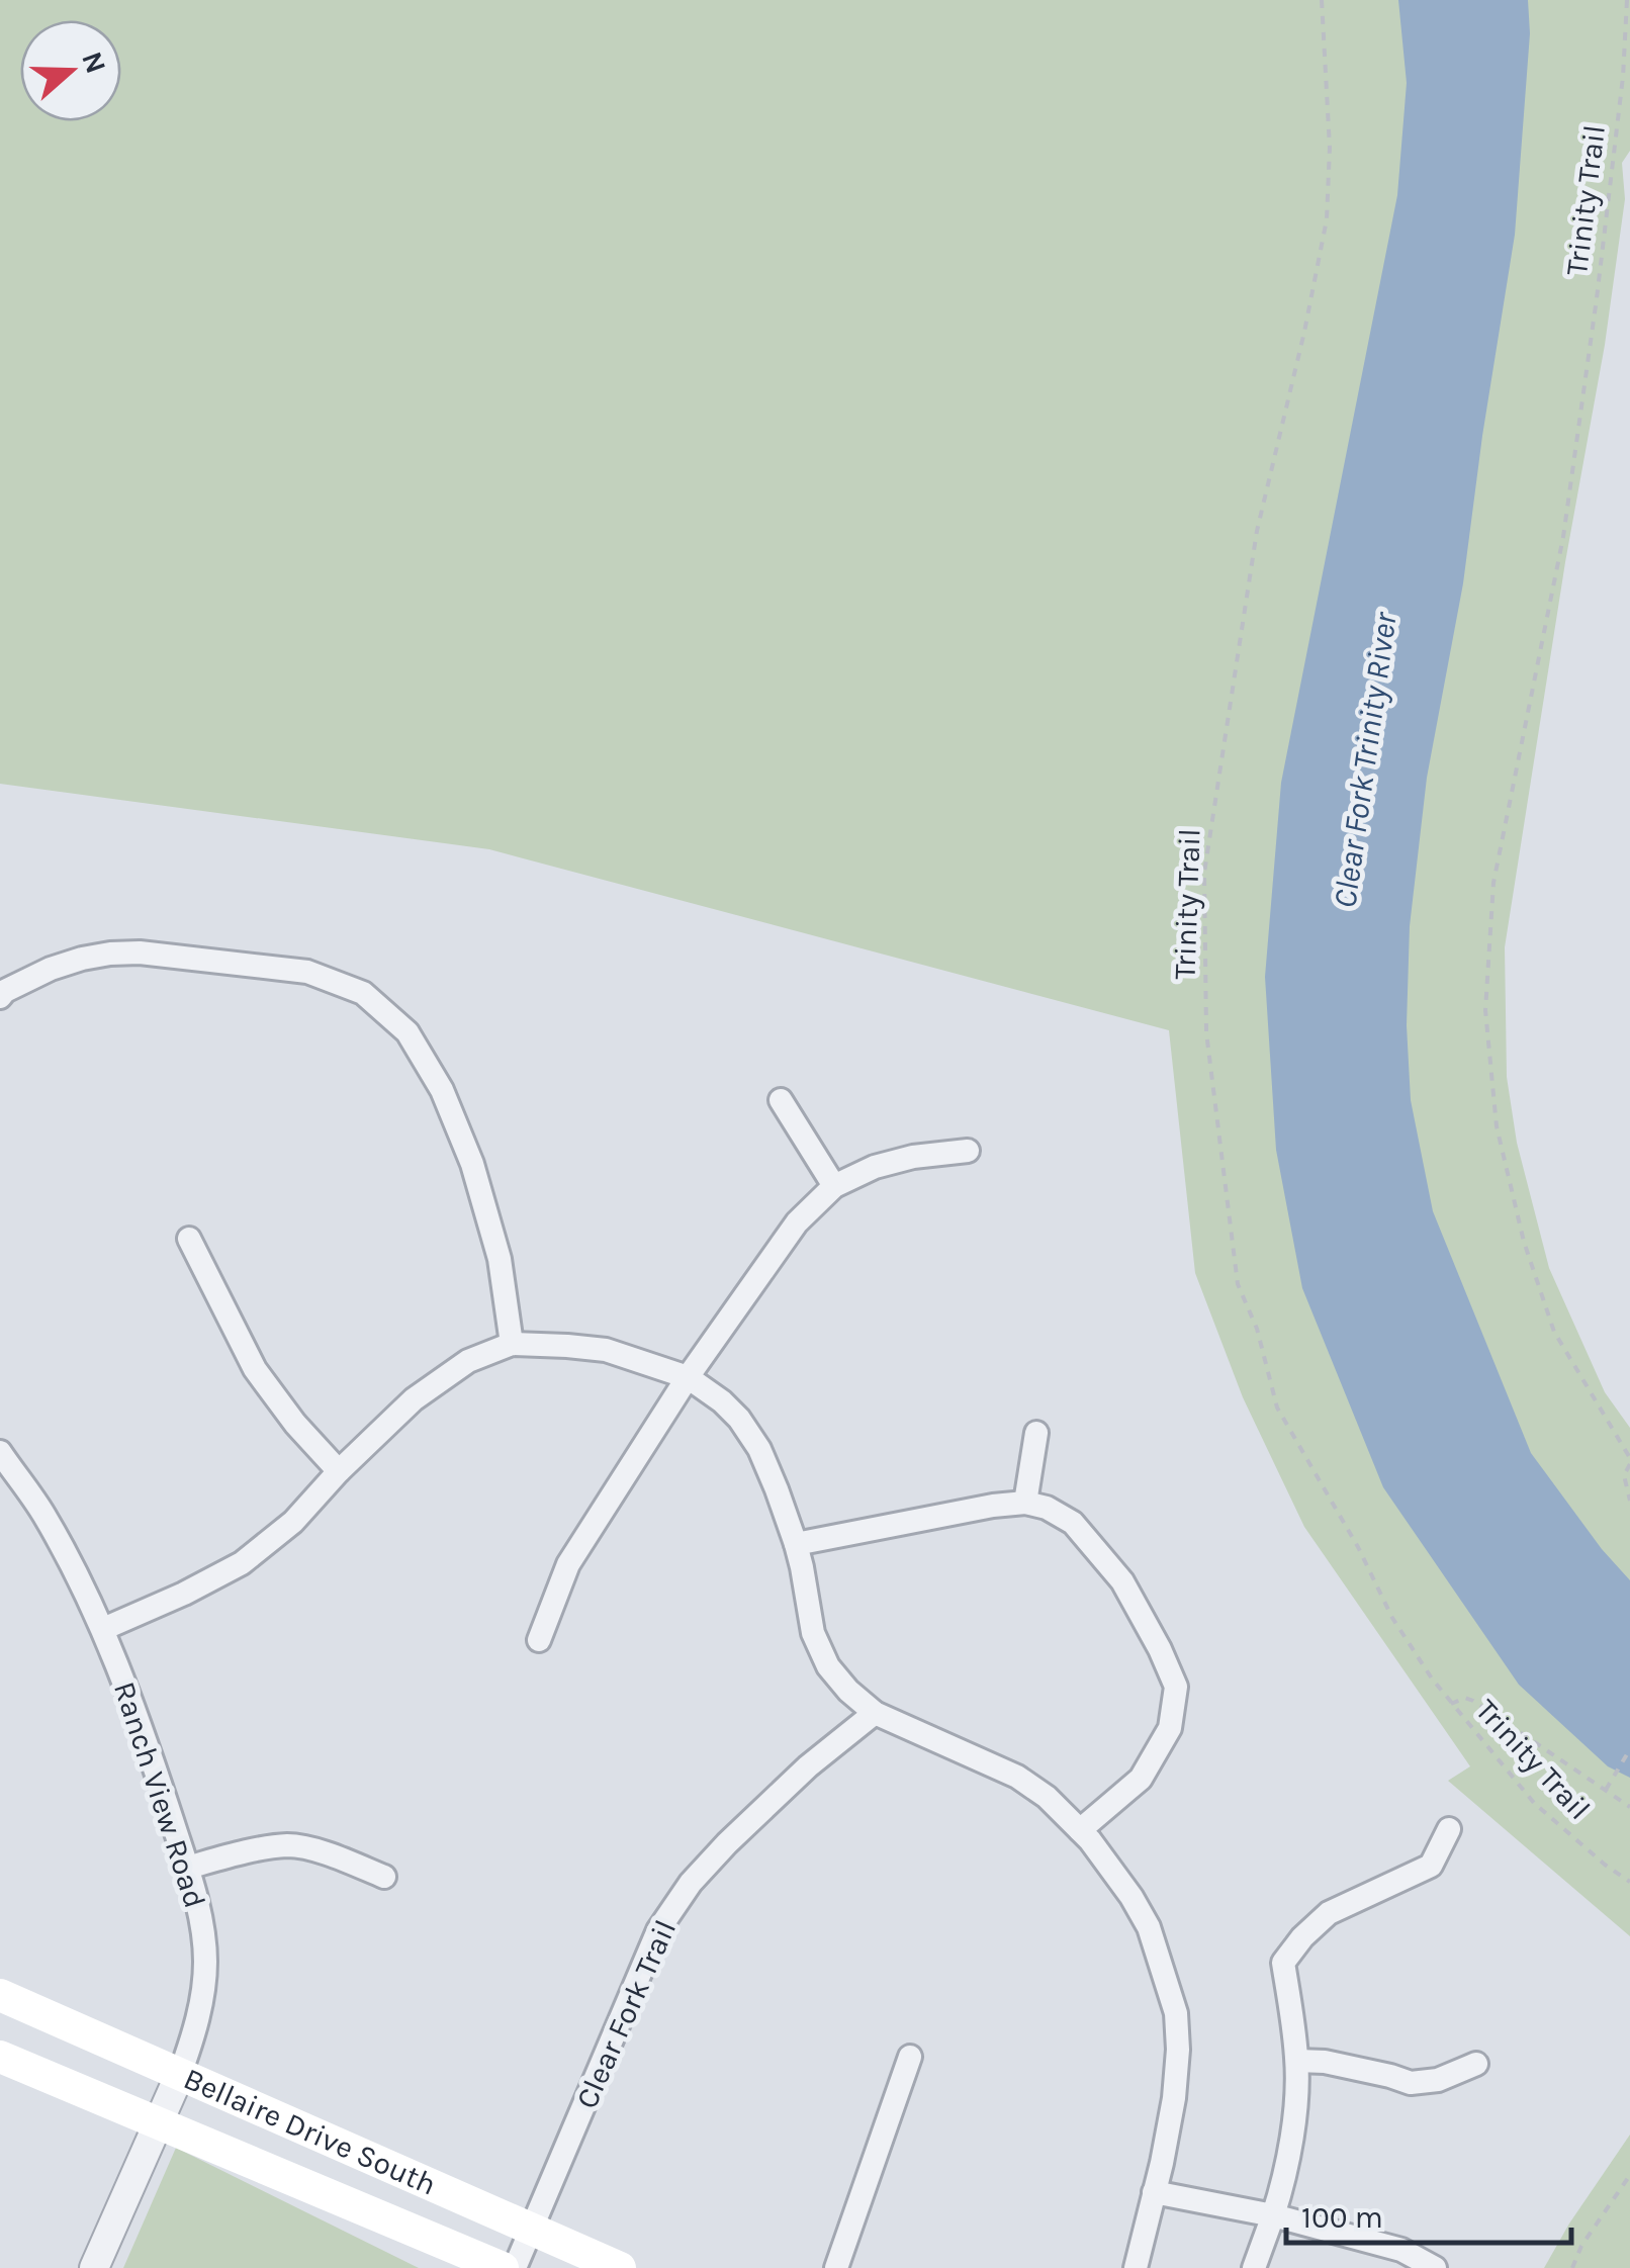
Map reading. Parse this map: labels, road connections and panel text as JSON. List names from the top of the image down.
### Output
{
  "streets": {
    "main road": ["Bellaire Drive South"],
    "street": ["Ranch View Road", "Clear Fork Trail"],
    "path": ["Trinity Trail"]
  },
  "crossings": [
    ["Ranch View Road", "Bellaire Drive South"],
    ["Clear Fork Trail", "Bellaire Drive South"]
  ],
  "water": ["Clear Fork Trinity River"],
  "scale_bar": "100 m",
  "north": "right"
}
